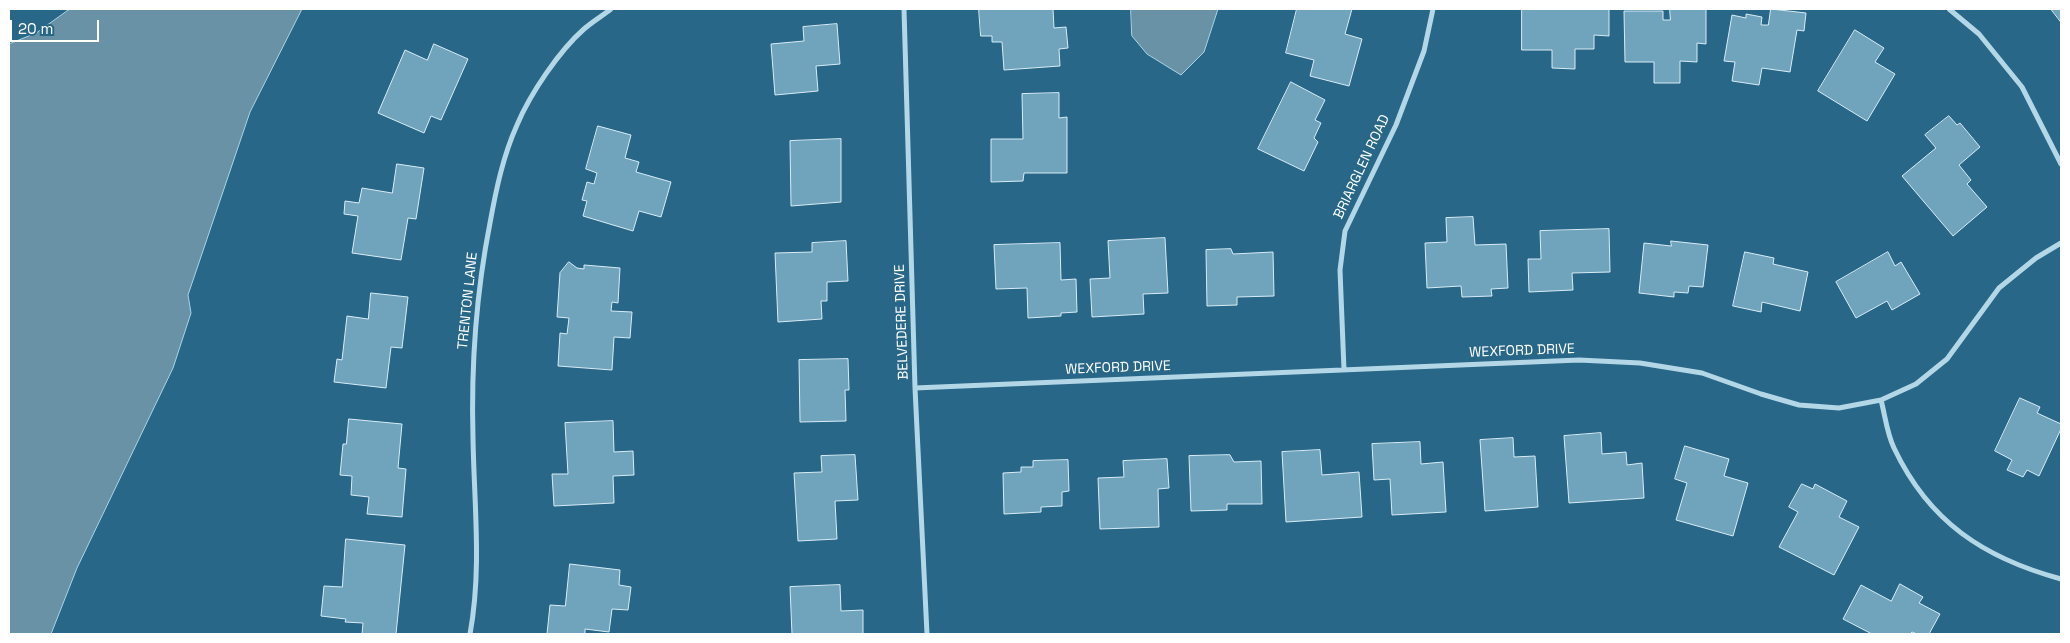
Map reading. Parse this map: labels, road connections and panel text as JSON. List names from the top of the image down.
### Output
{
  "streets": {
    "street": [
      "BRIARGLEN ROAD",
      "TRENTON LANE",
      "BELVEDERE DRIVE",
      "WEXFORD DRIVE"
    ]
  },
  "crossings": [
    ["BRIARGLEN ROAD", "WEXFORD DRIVE"],
    ["BELVEDERE DRIVE", "WEXFORD DRIVE"]
  ],
  "scale_bar": "20 m"
}
